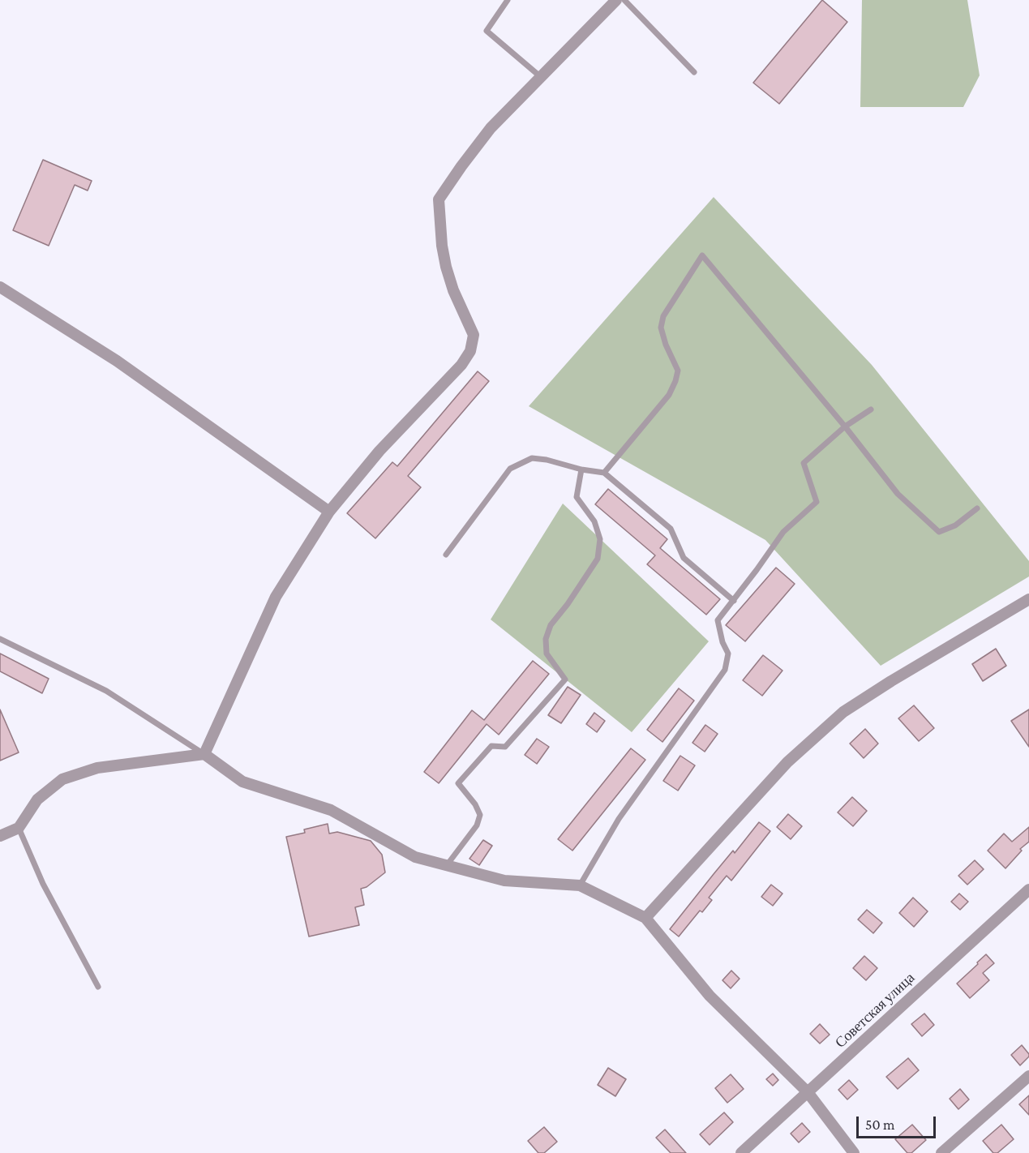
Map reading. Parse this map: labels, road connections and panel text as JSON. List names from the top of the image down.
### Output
{
  "streets": {
    "street": ["Советская улица"]
  },
  "scale_bar": "50 m"
}
